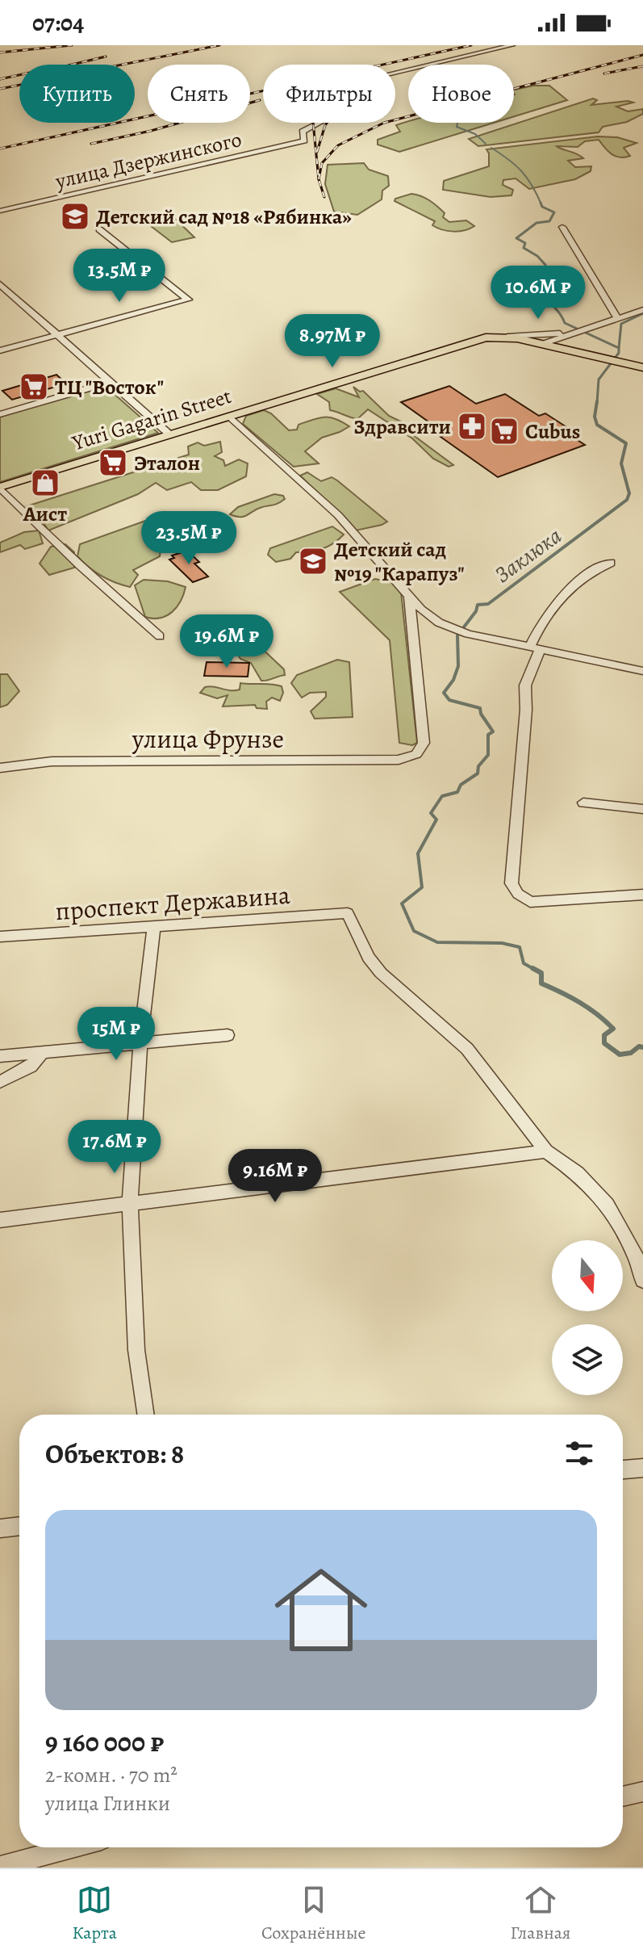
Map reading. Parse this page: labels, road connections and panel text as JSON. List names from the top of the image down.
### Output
{
  "streets": {
    "main road": ["Yuri Gagarin Street"],
    "street": ["улица Дзержинского", "улица Фрунзе", "проспект Державина"]
  },
  "water": ["Заклюка"],
  "places": {
    "school or university": ["Детский сад №18 «Рябинка»", "Детский сад №19 \"Карапуз\""],
    "supermarket": ["ТЦ \"Восток\"", "Cubus", "Эталон"],
    "pharmacy": ["Здравсити"],
    "shop": ["Аист"]
  },
  "north": "bottom",
  "page": {
    "status": "07:04",
    "chip": [
      "Купить",
      "Снять",
      "Фильтры",
      "Новое"
    ],
    "price": [
      "13.5M ₽",
      "10.6M ₽",
      "8.97M ₽",
      "23.5M ₽",
      "19.6M ₽",
      "15M ₽",
      "17.6M ₽",
      "9.16M ₽"
    ],
    "heading": "Объектов: 8",
    "list": [
      {
        "name": "9 160 000 ₽",
        "note": "2-комн. · 70 m² · улица Глинки"
      }
    ],
    "tabs": ["Карта", "Сохранённые", "Главная"]
  }
}
